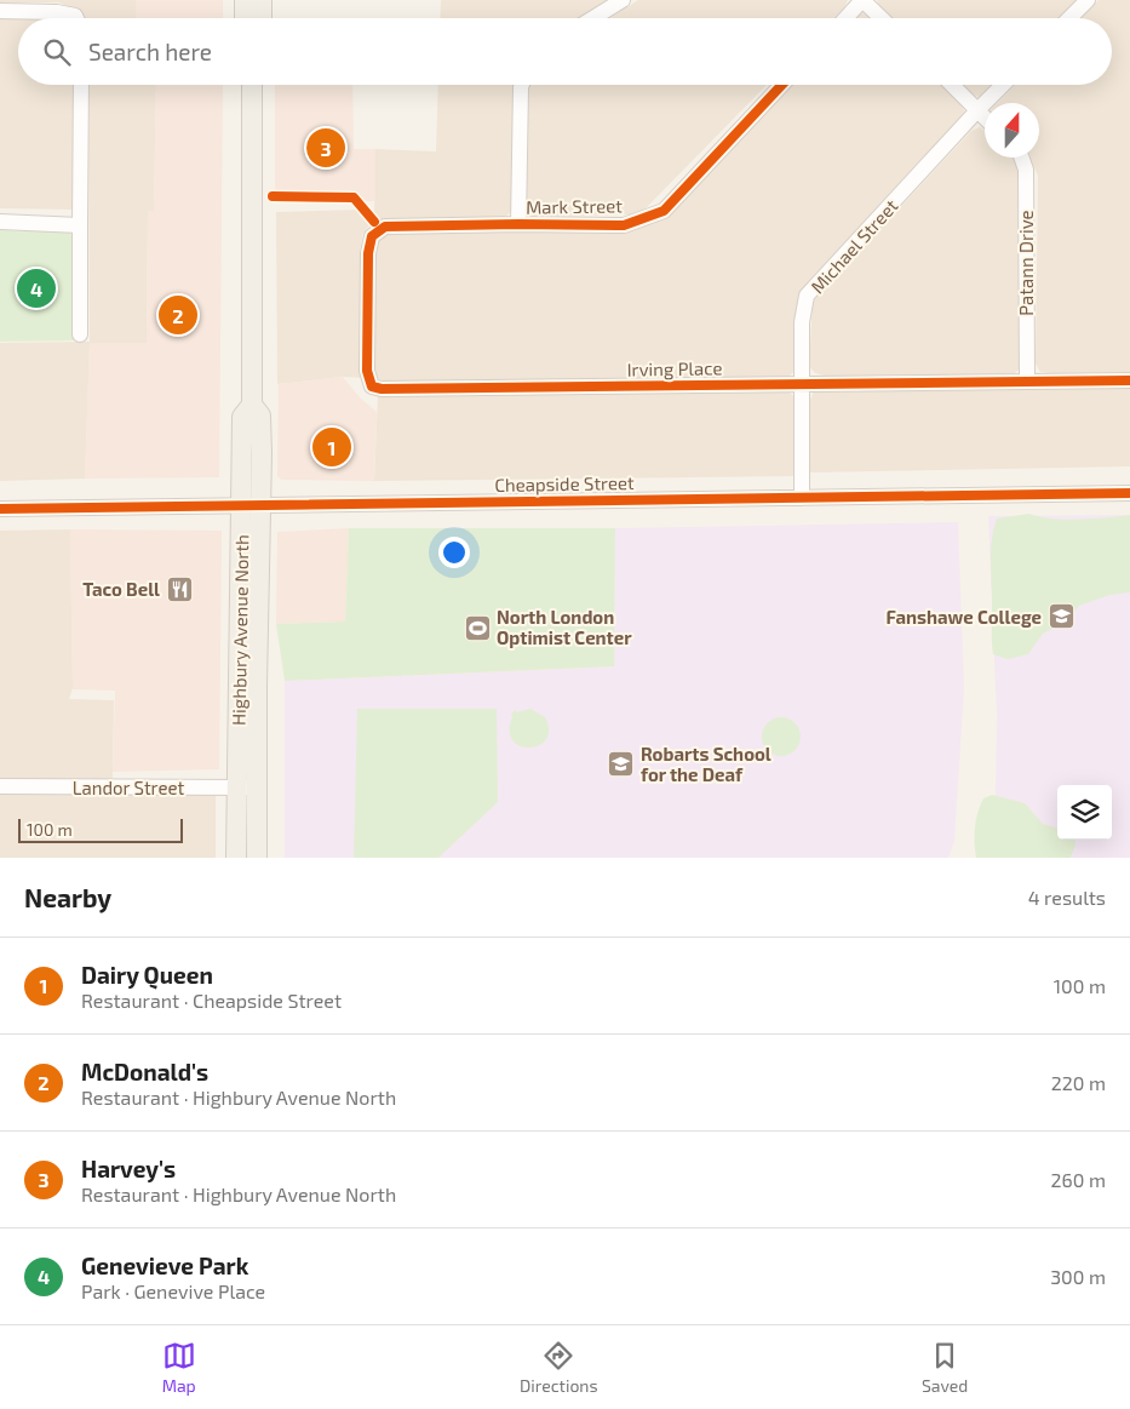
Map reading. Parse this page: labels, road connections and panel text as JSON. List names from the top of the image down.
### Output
{
  "streets": {
    "main road": ["Highbury Avenue North"],
    "street": [
      "Mark Street",
      "Michael Street",
      "Patann Drive",
      "Irving Place",
      "Cheapside Street",
      "Landor Street"
    ]
  },
  "crossings": [
    ["Mark Street", "Irving Place"],
    ["Michael Street", "Irving Place"],
    ["Michael Street", "Cheapside Street"],
    ["Patann Drive", "Irving Place"],
    ["Cheapside Street", "Highbury Avenue North"],
    ["Highbury Avenue North", "Landor Street"]
  ],
  "places": {
    "restaurant": ["Taco Bell"],
    "school or university": ["Fanshawe College", "Robarts School for the Deaf"],
    "sports": ["North London Optimist Center"]
  },
  "scale_bar": "100 m",
  "north": "top",
  "page": {
    "search": "Search here",
    "pins": [
      "3",
      "4",
      "2",
      "1"
    ],
    "scale": "100 m",
    "heading": ["Nearby", "4 results"],
    "list": [
      {
        "mark": "1",
        "name": "Dairy Queen",
        "note": "Restaurant · Cheapside Street",
        "value": "100 m"
      },
      {
        "mark": "2",
        "name": "McDonald's",
        "note": "Restaurant · Highbury Avenue North",
        "value": "220 m"
      },
      {
        "mark": "3",
        "name": "Harvey's",
        "note": "Restaurant · Highbury Avenue North",
        "value": "260 m"
      },
      {
        "mark": "4",
        "name": "Genevieve Park",
        "note": "Park · Genevive Place",
        "value": "300 m"
      }
    ],
    "nav": ["Map", "Directions", "Saved"]
  }
}
